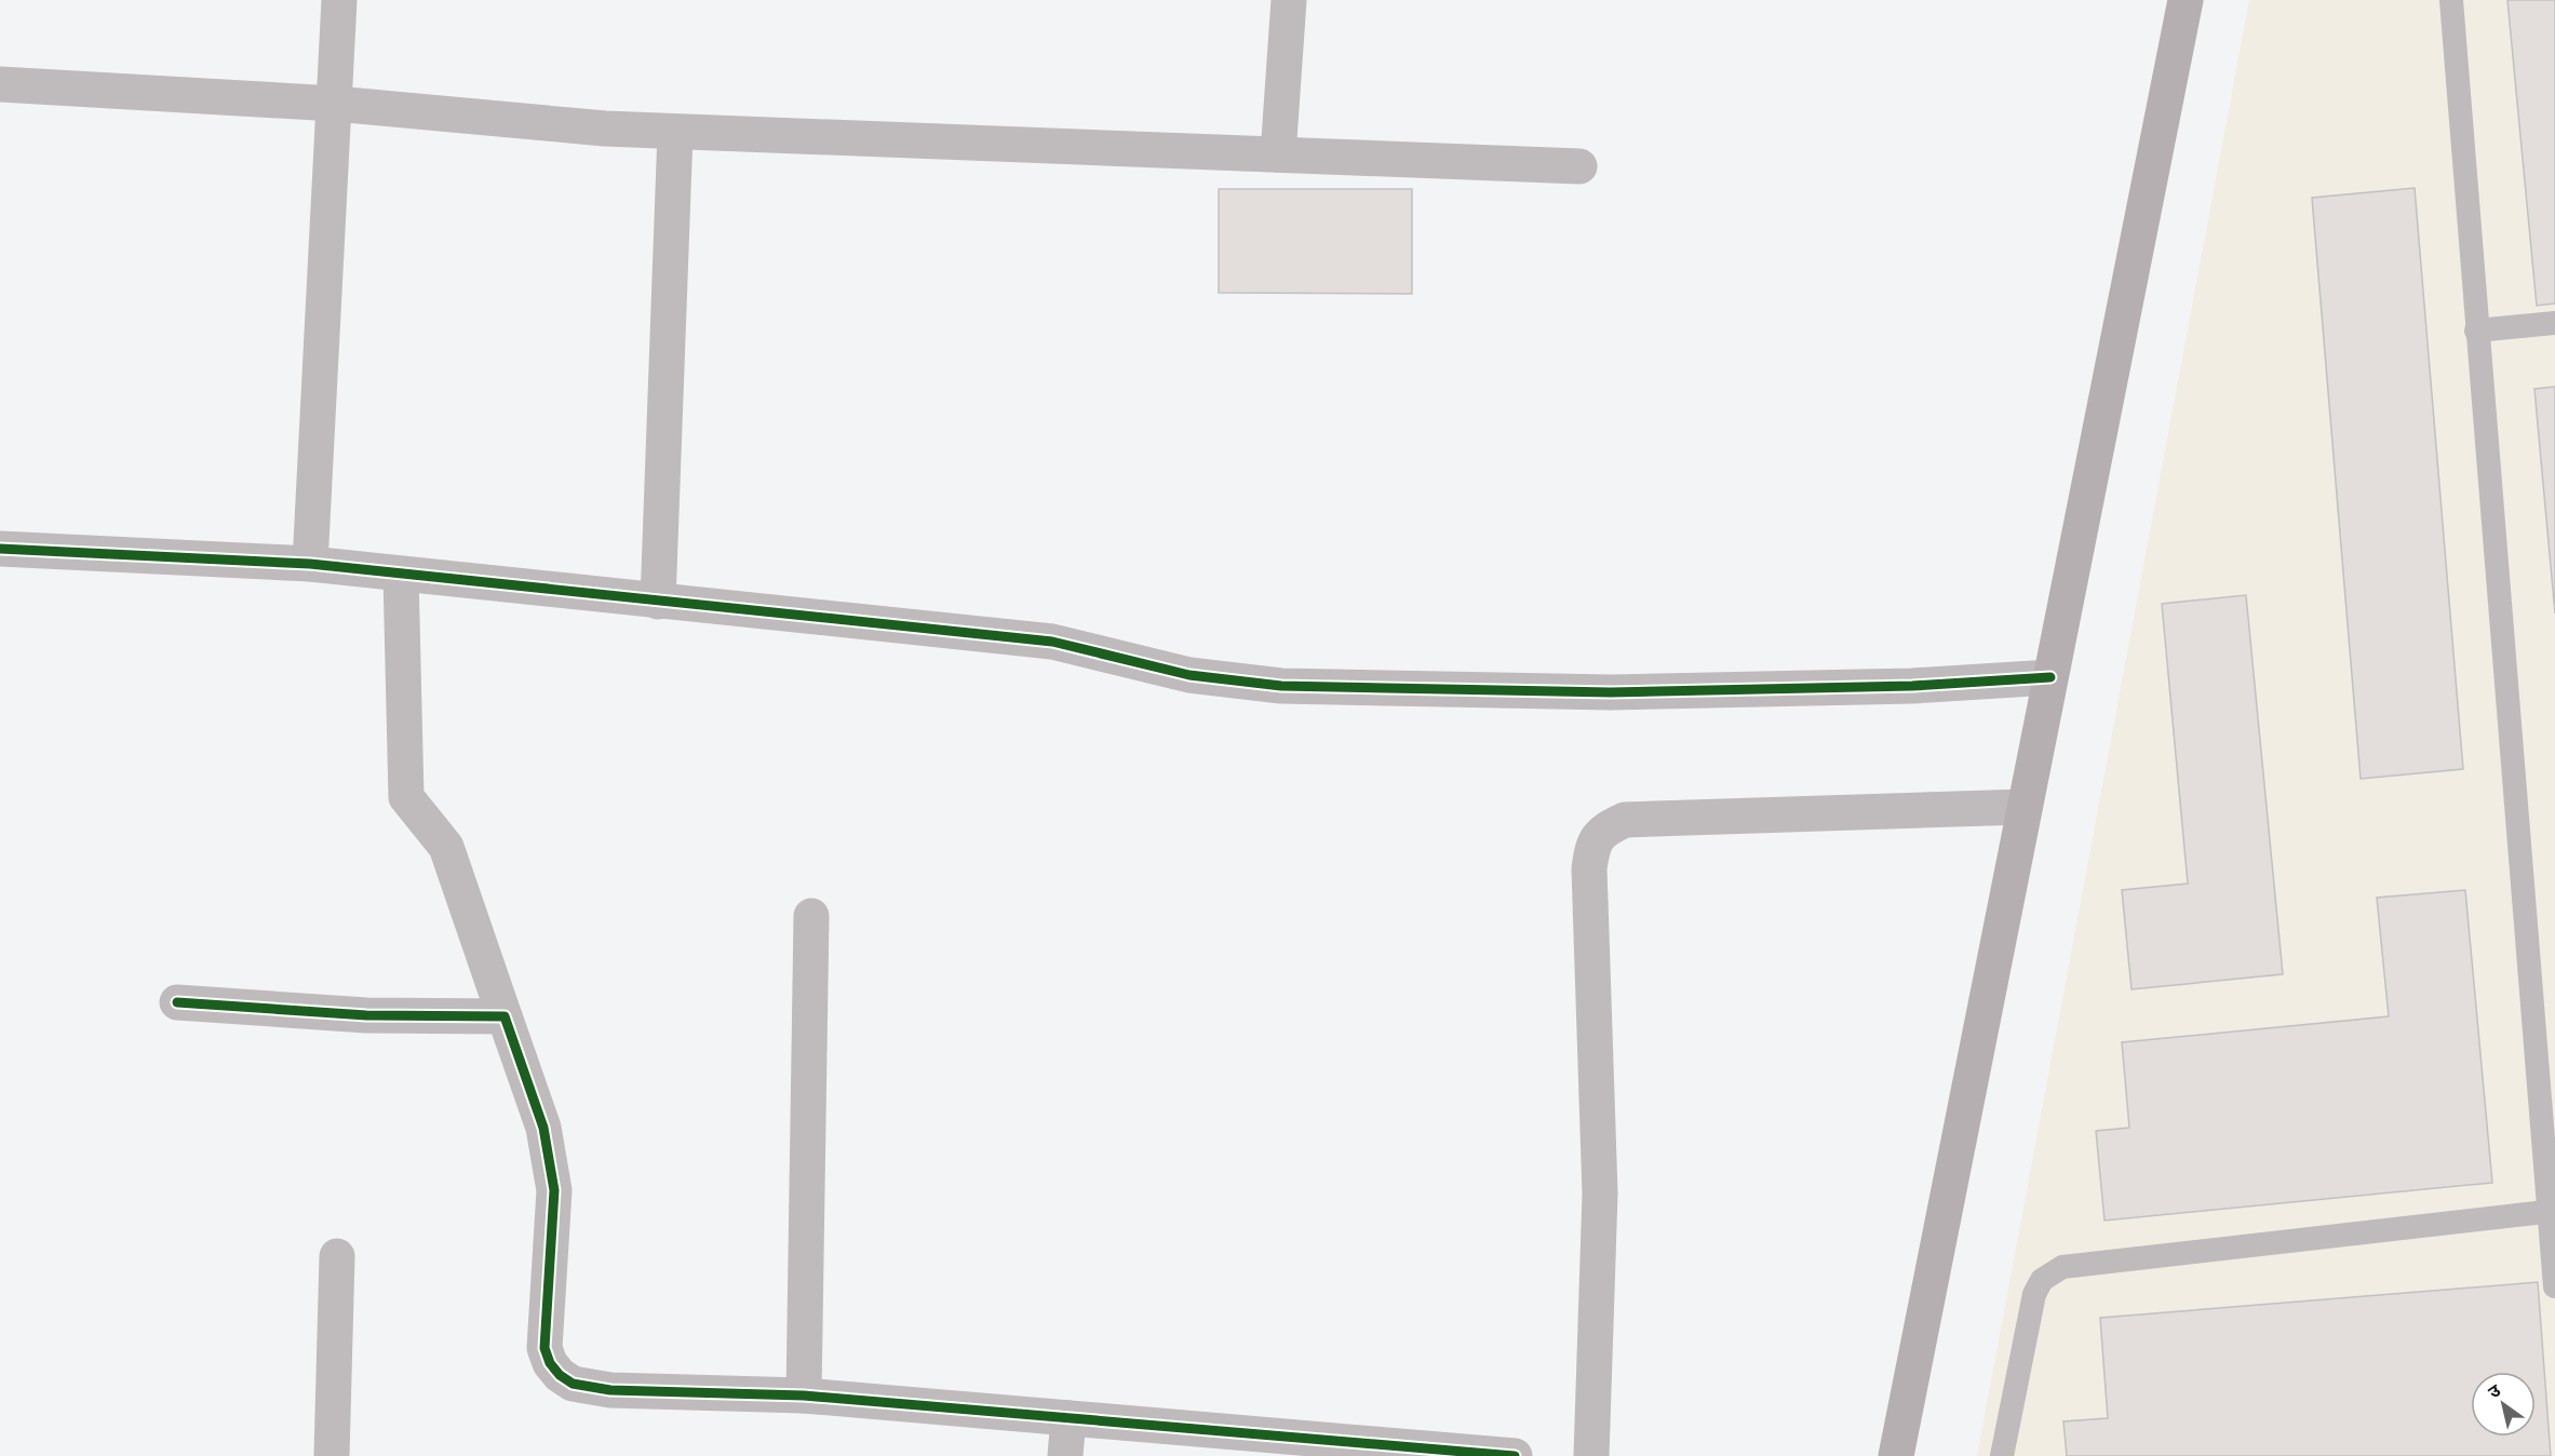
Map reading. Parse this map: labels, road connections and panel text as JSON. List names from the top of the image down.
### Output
{
  "north": "top left"
}
